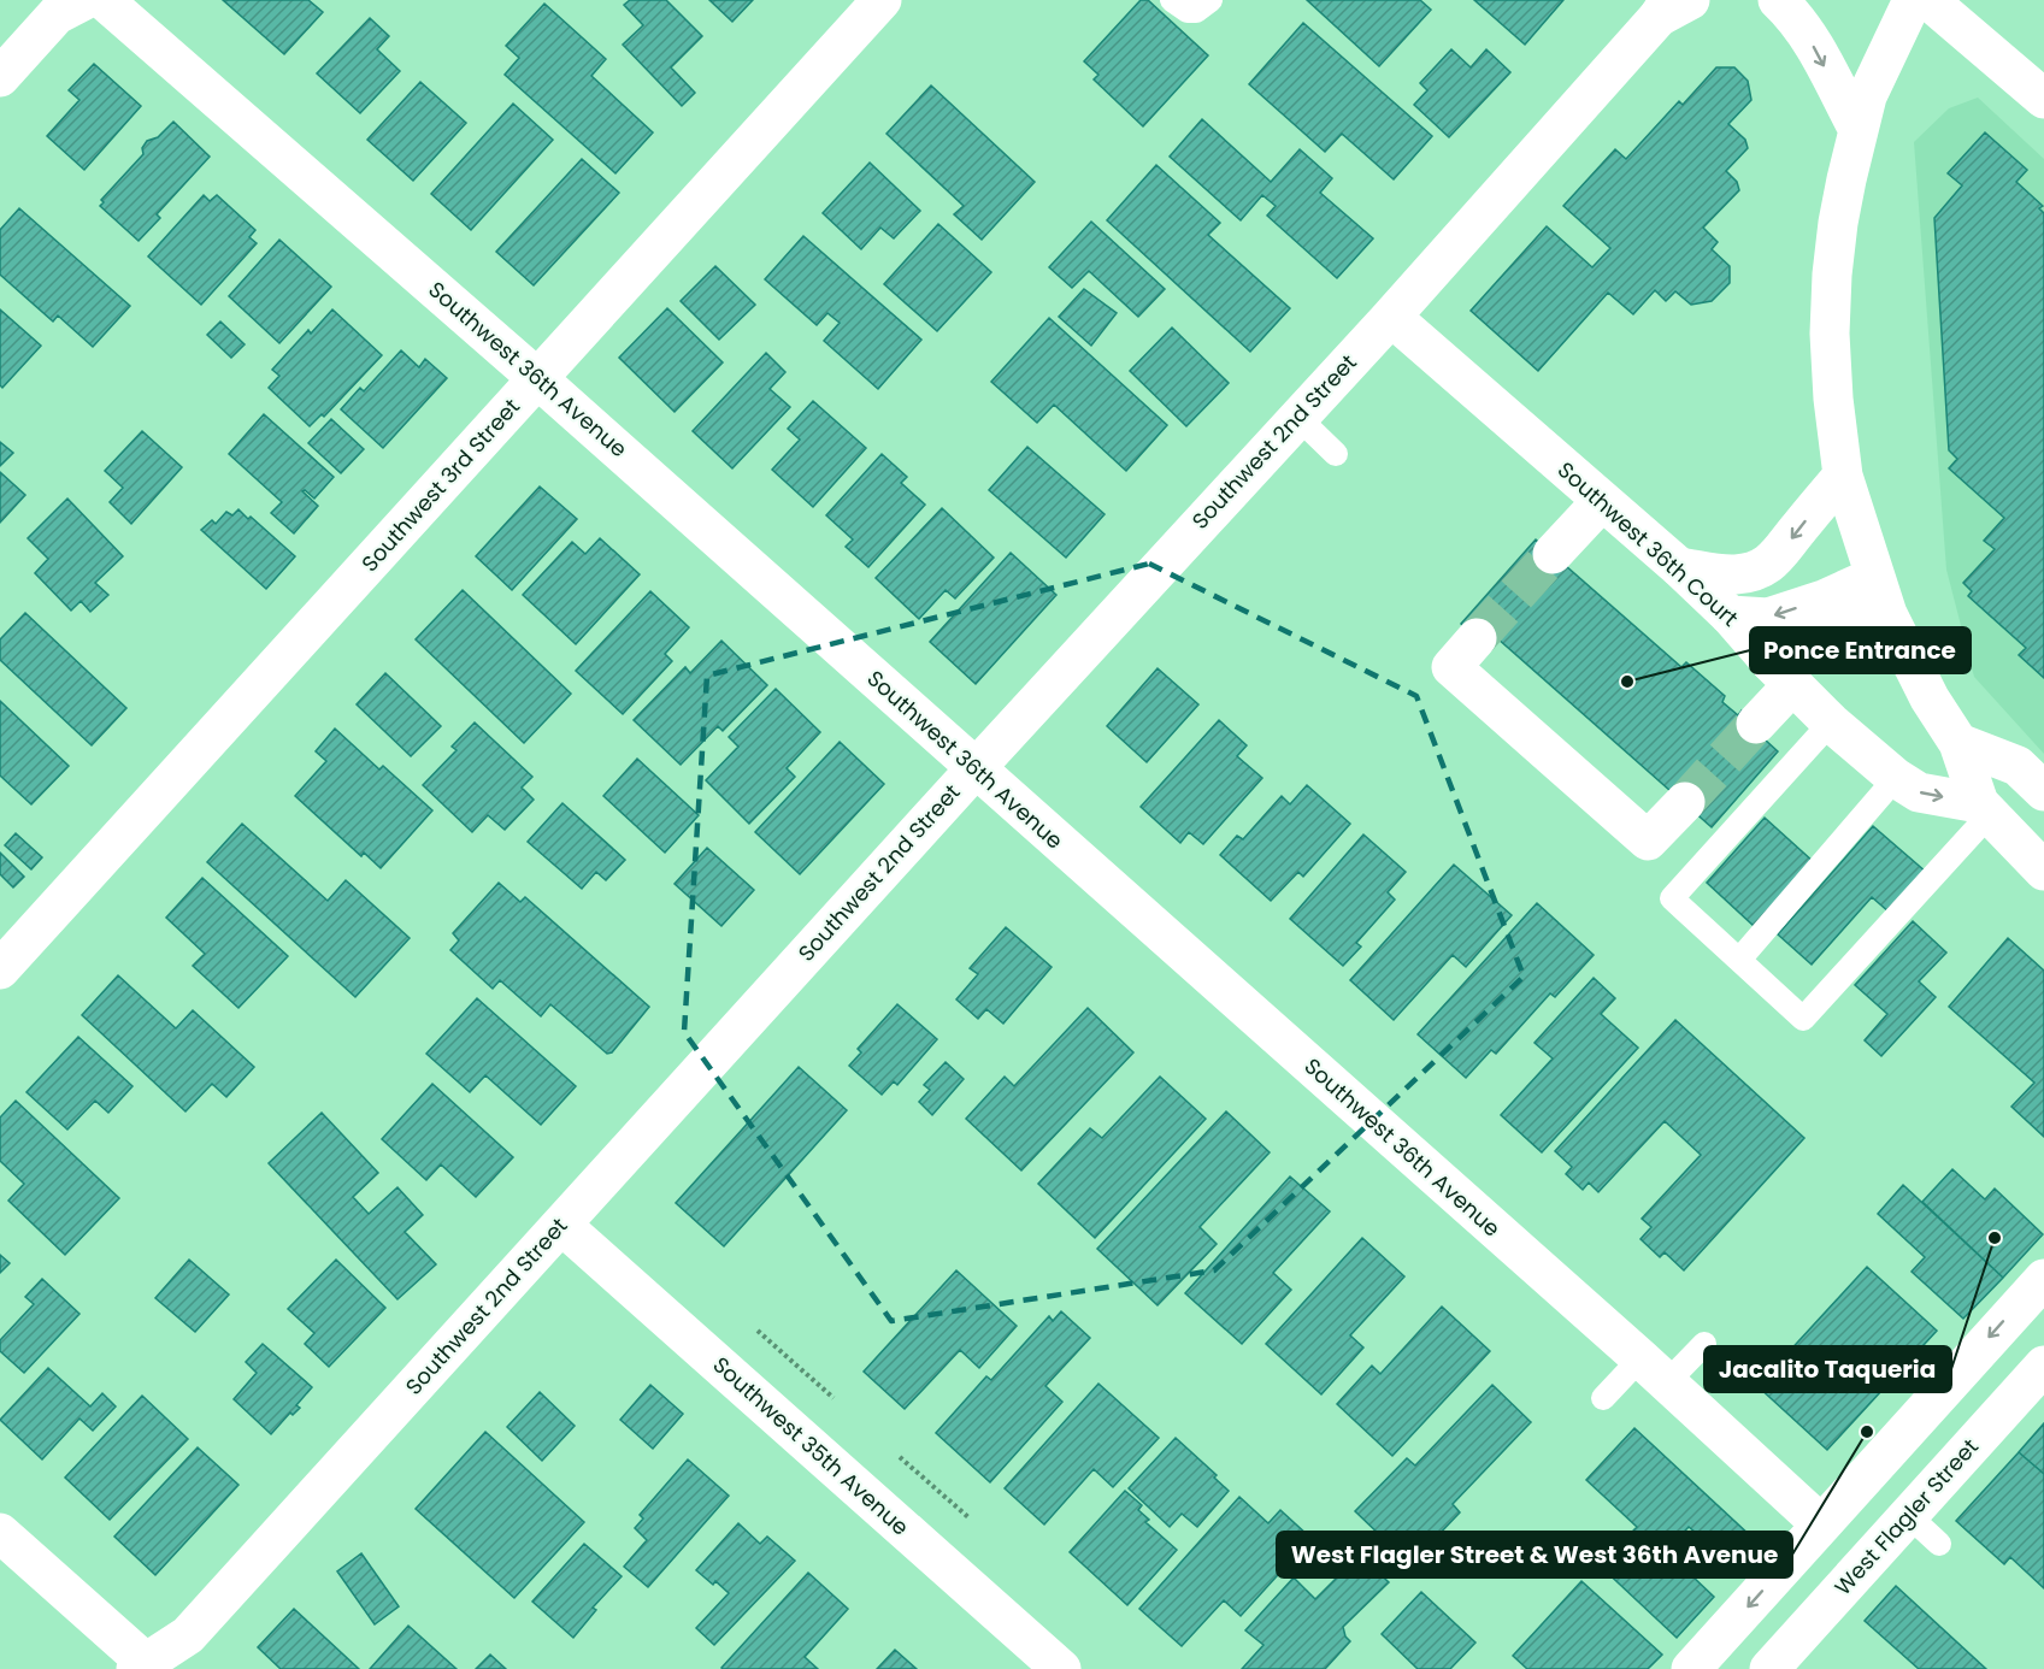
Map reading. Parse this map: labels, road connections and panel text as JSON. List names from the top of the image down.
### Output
{
  "streets": {
    "street": [
      "Southwest 36th Avenue",
      "Southwest 2nd Street",
      "Southwest 3rd Street",
      "Southwest 36th Court",
      "Southwest 35th Avenue",
      "West Flagler Street"
    ]
  },
  "crossings": [
    ["Southwest 36th Avenue", "Southwest 2nd Street"],
    ["Southwest 36th Avenue", "Southwest 3rd Street"],
    ["Southwest 2nd Street", "Southwest 36th Court"],
    ["Southwest 2nd Street", "Southwest 35th Avenue"]
  ],
  "places": ["Ponce Entrance", "Jacalito Taqueria", "West Flagler Street & West 36th Avenue"]
}
